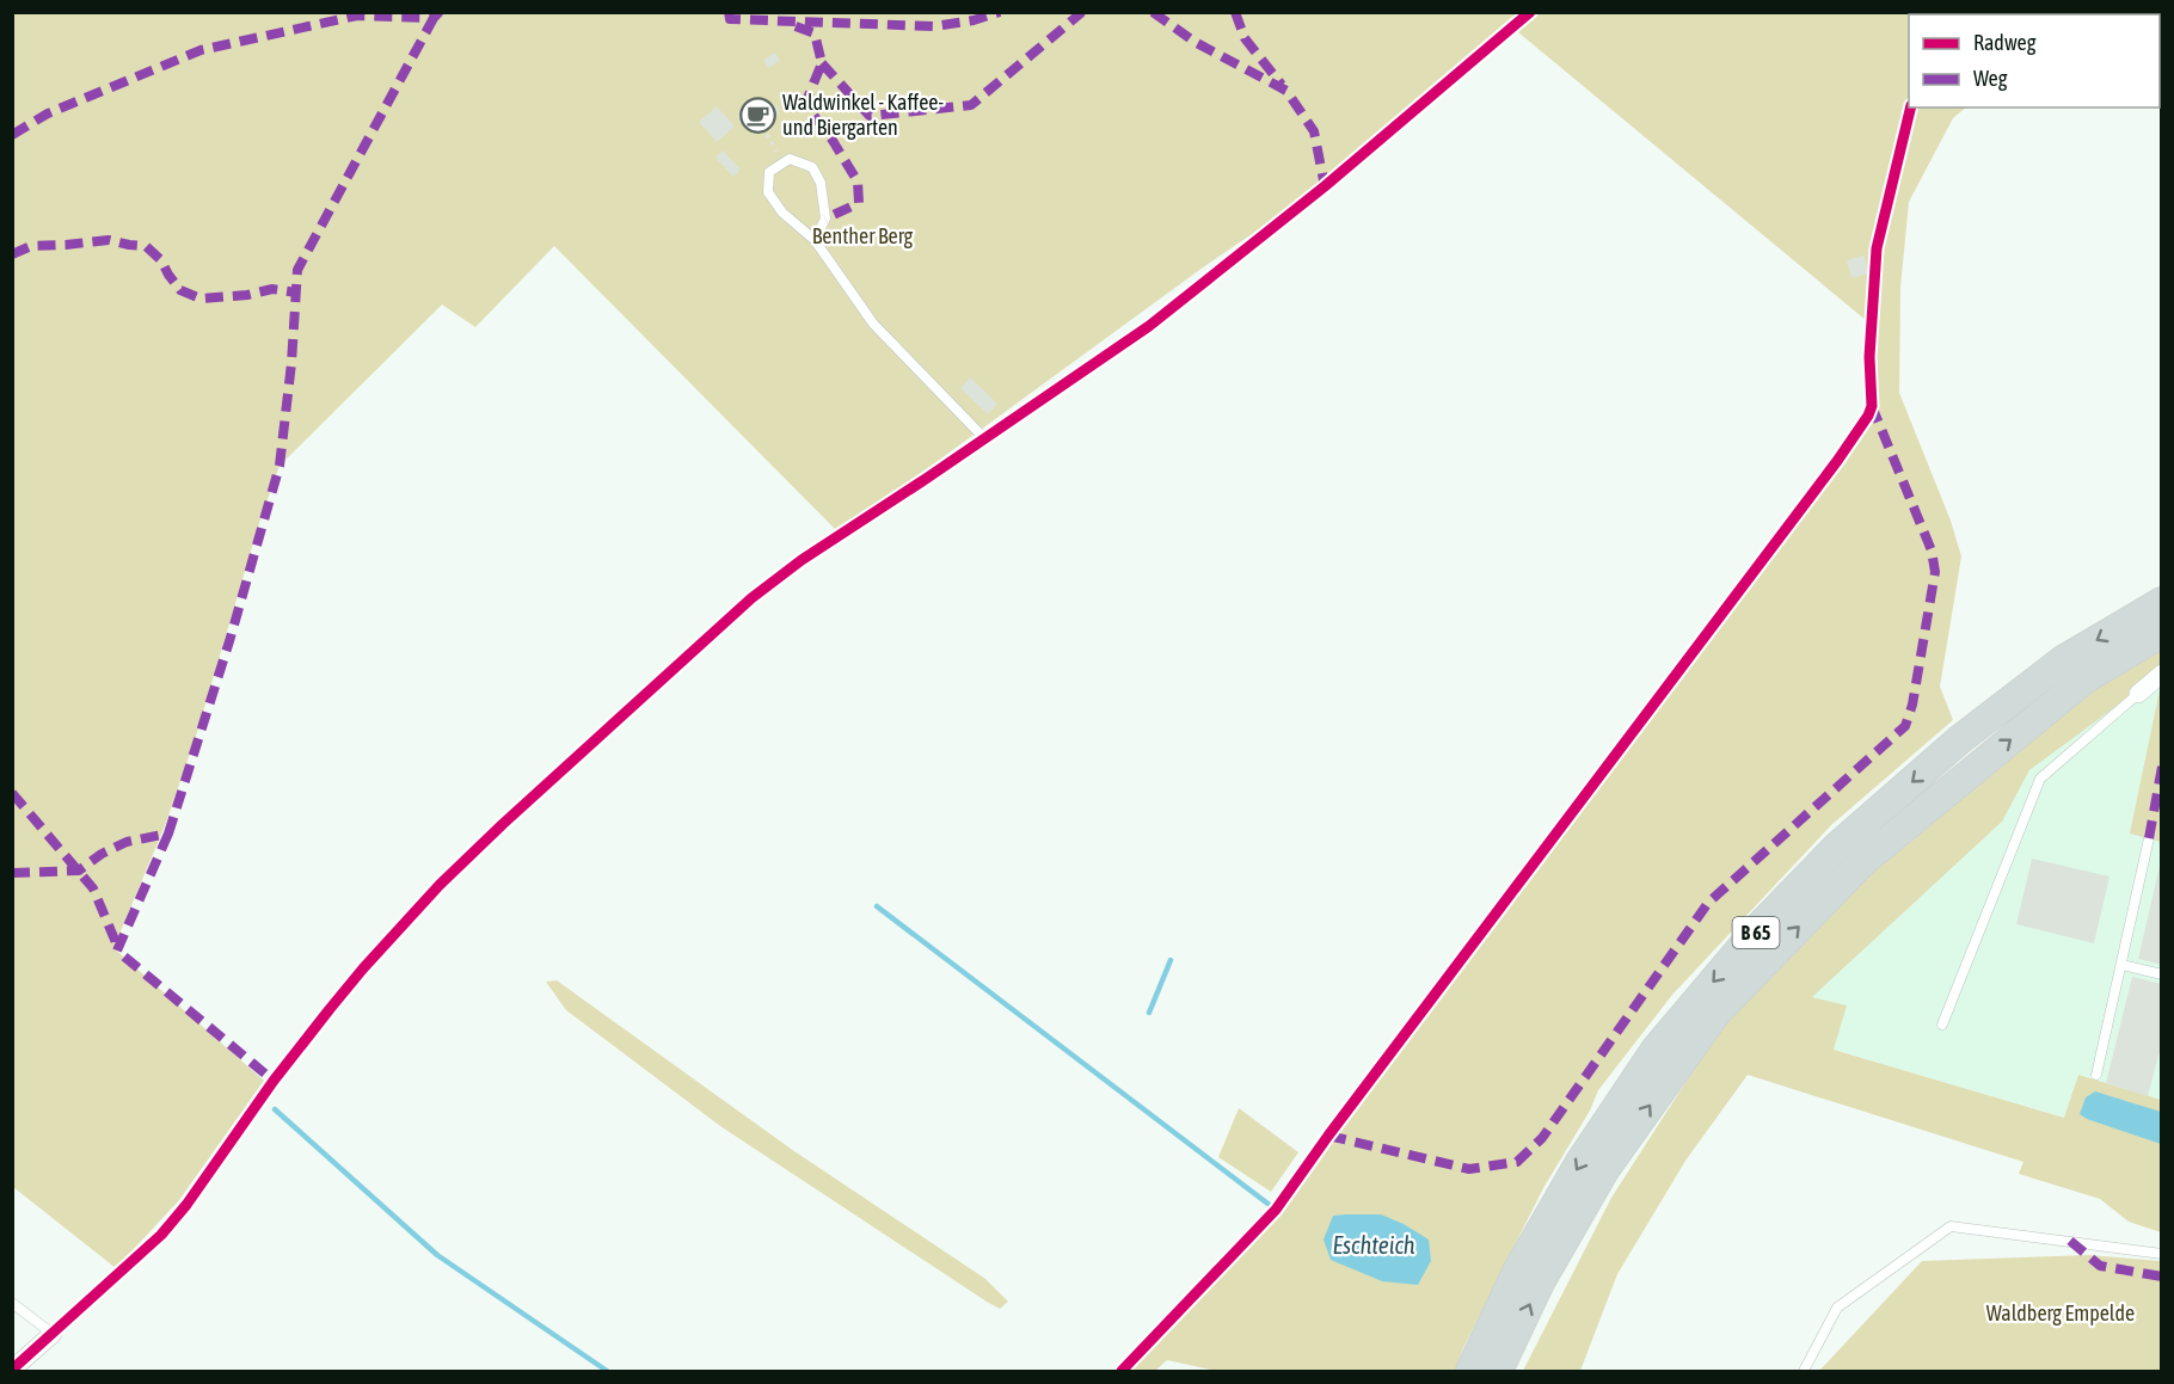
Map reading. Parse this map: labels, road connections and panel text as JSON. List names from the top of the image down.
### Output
{
  "streets": {
    "highway": ["B 65"]
  },
  "water": ["Eschteich"],
  "parks": ["Benther Berg", "Waldberg Empelde"],
  "places": {
    "cafe": ["Waldwinkel - Kaffee- und Biergarten"]
  },
  "legend": ["Radweg", "Weg"]
}
